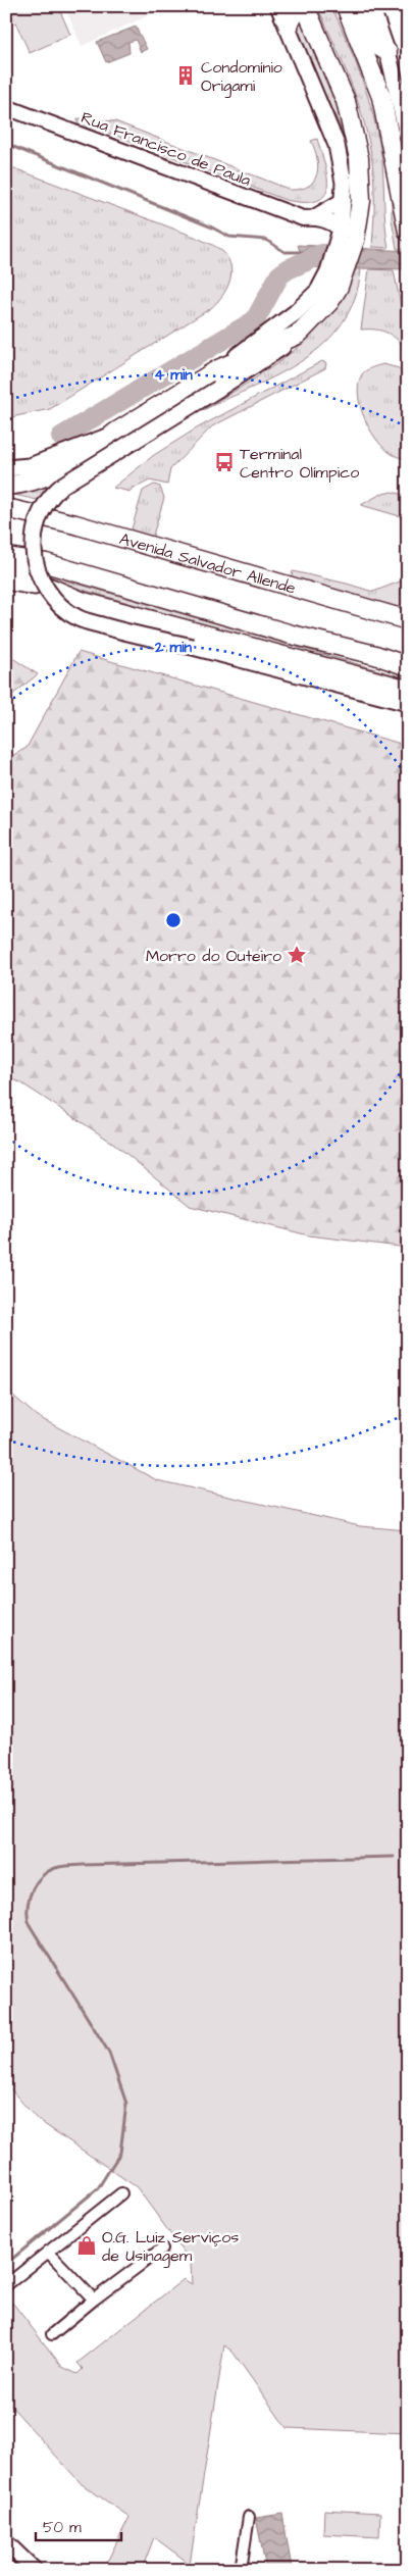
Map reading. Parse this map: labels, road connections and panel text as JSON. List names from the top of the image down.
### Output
{
  "streets": {
    "highway": ["Avenida Salvador Allende"],
    "street": ["Rua Francisco de Paula"]
  },
  "places": {
    "building": ["Condomínio Origami"],
    "bus stop": ["Terminal Centro Olímpico"],
    "place": ["Morro do Outeiro"],
    "shop": ["O.G. Luiz Serviços de Usinagem"]
  },
  "scale_bar": "50 m",
  "rings": ["4 min", "2 min"]
}
